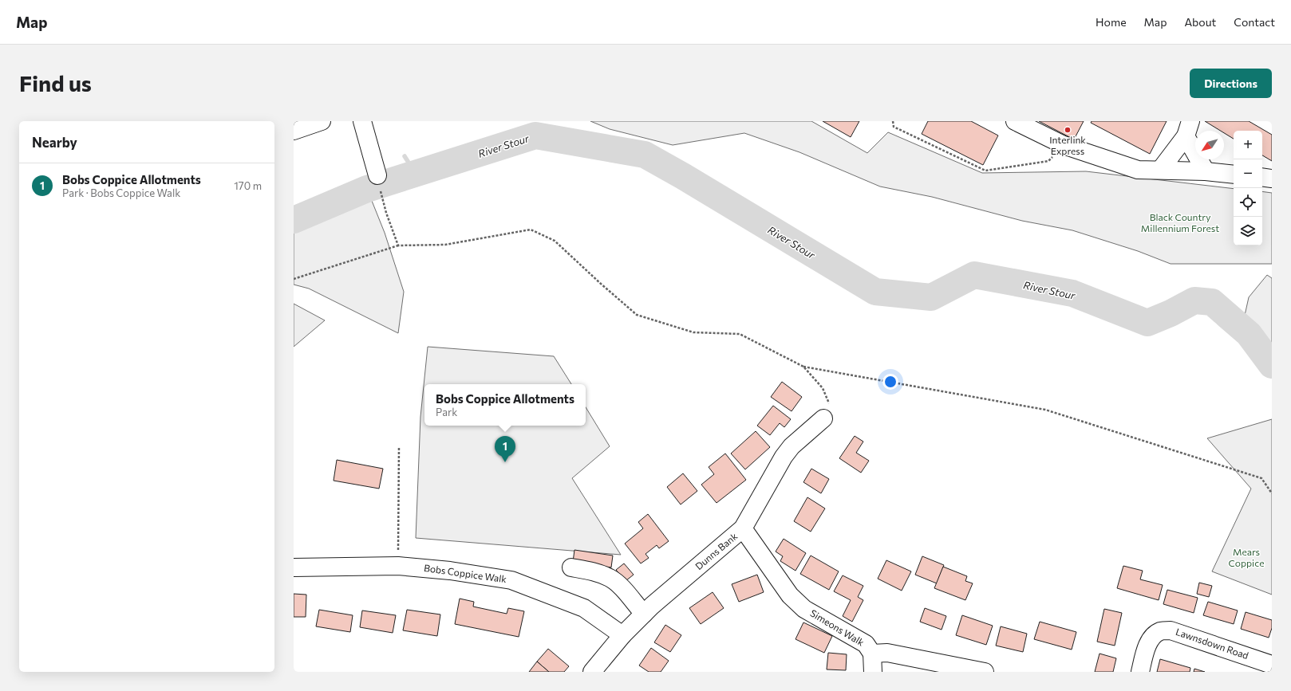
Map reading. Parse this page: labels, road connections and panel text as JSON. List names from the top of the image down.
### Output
{
  "streets": {
    "street": [
      "Dunns Bank",
      "Bobs Coppice Walk",
      "Simeons Walk",
      "Lawnsdown Road"
    ]
  },
  "crossings": [
    ["Dunns Bank", "Bobs Coppice Walk"],
    ["Dunns Bank", "Simeons Walk"]
  ],
  "water": ["River Stour"],
  "parks": ["Black Country Millennium Forest", "Mears Coppice"],
  "places": ["Interlink Express"],
  "north": "bottom left",
  "page": {
    "header": "Map",
    "nav": [
      "Home",
      "Map",
      "About",
      "Contact"
    ],
    "buttons": "Directions",
    "title": "Find us",
    "heading": "Nearby",
    "map_buttons": ["+", "−"],
    "list": [
      {
        "mark": "1",
        "name": "Bobs Coppice Allotments",
        "note": "Park · Bobs Coppice Walk",
        "value": "170 m"
      }
    ],
    "popup": ["Bobs Coppice Allotments", "Park"],
    "pins": "1"
  }
}
